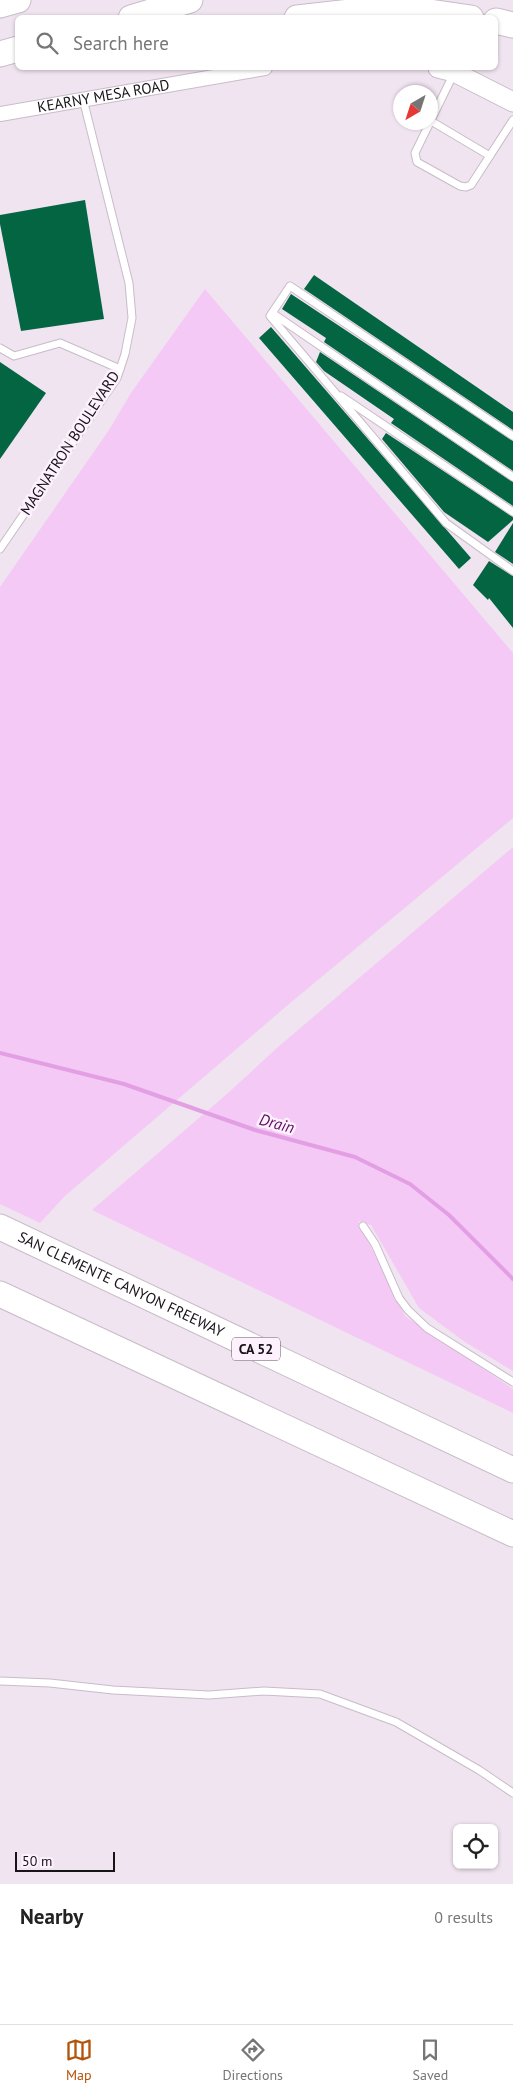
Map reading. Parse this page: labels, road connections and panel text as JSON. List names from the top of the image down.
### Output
{
  "streets": {
    "highway": ["SAN CLEMENTE CANYON FREEWAY", "CA 52"],
    "street": ["KEARNY MESA ROAD"],
    "lane": ["MAGNATRON BOULEVARD"]
  },
  "crossings": [
    ["KEARNY MESA ROAD", "MAGNATRON BOULEVARD"]
  ],
  "water": ["Drain"],
  "scale_bar": "50 m",
  "north": "bottom left",
  "page": {
    "search": "Search here",
    "scale": "50 m",
    "heading": ["Nearby", "0 results"],
    "nav": ["Map", "Directions", "Saved"]
  }
}
